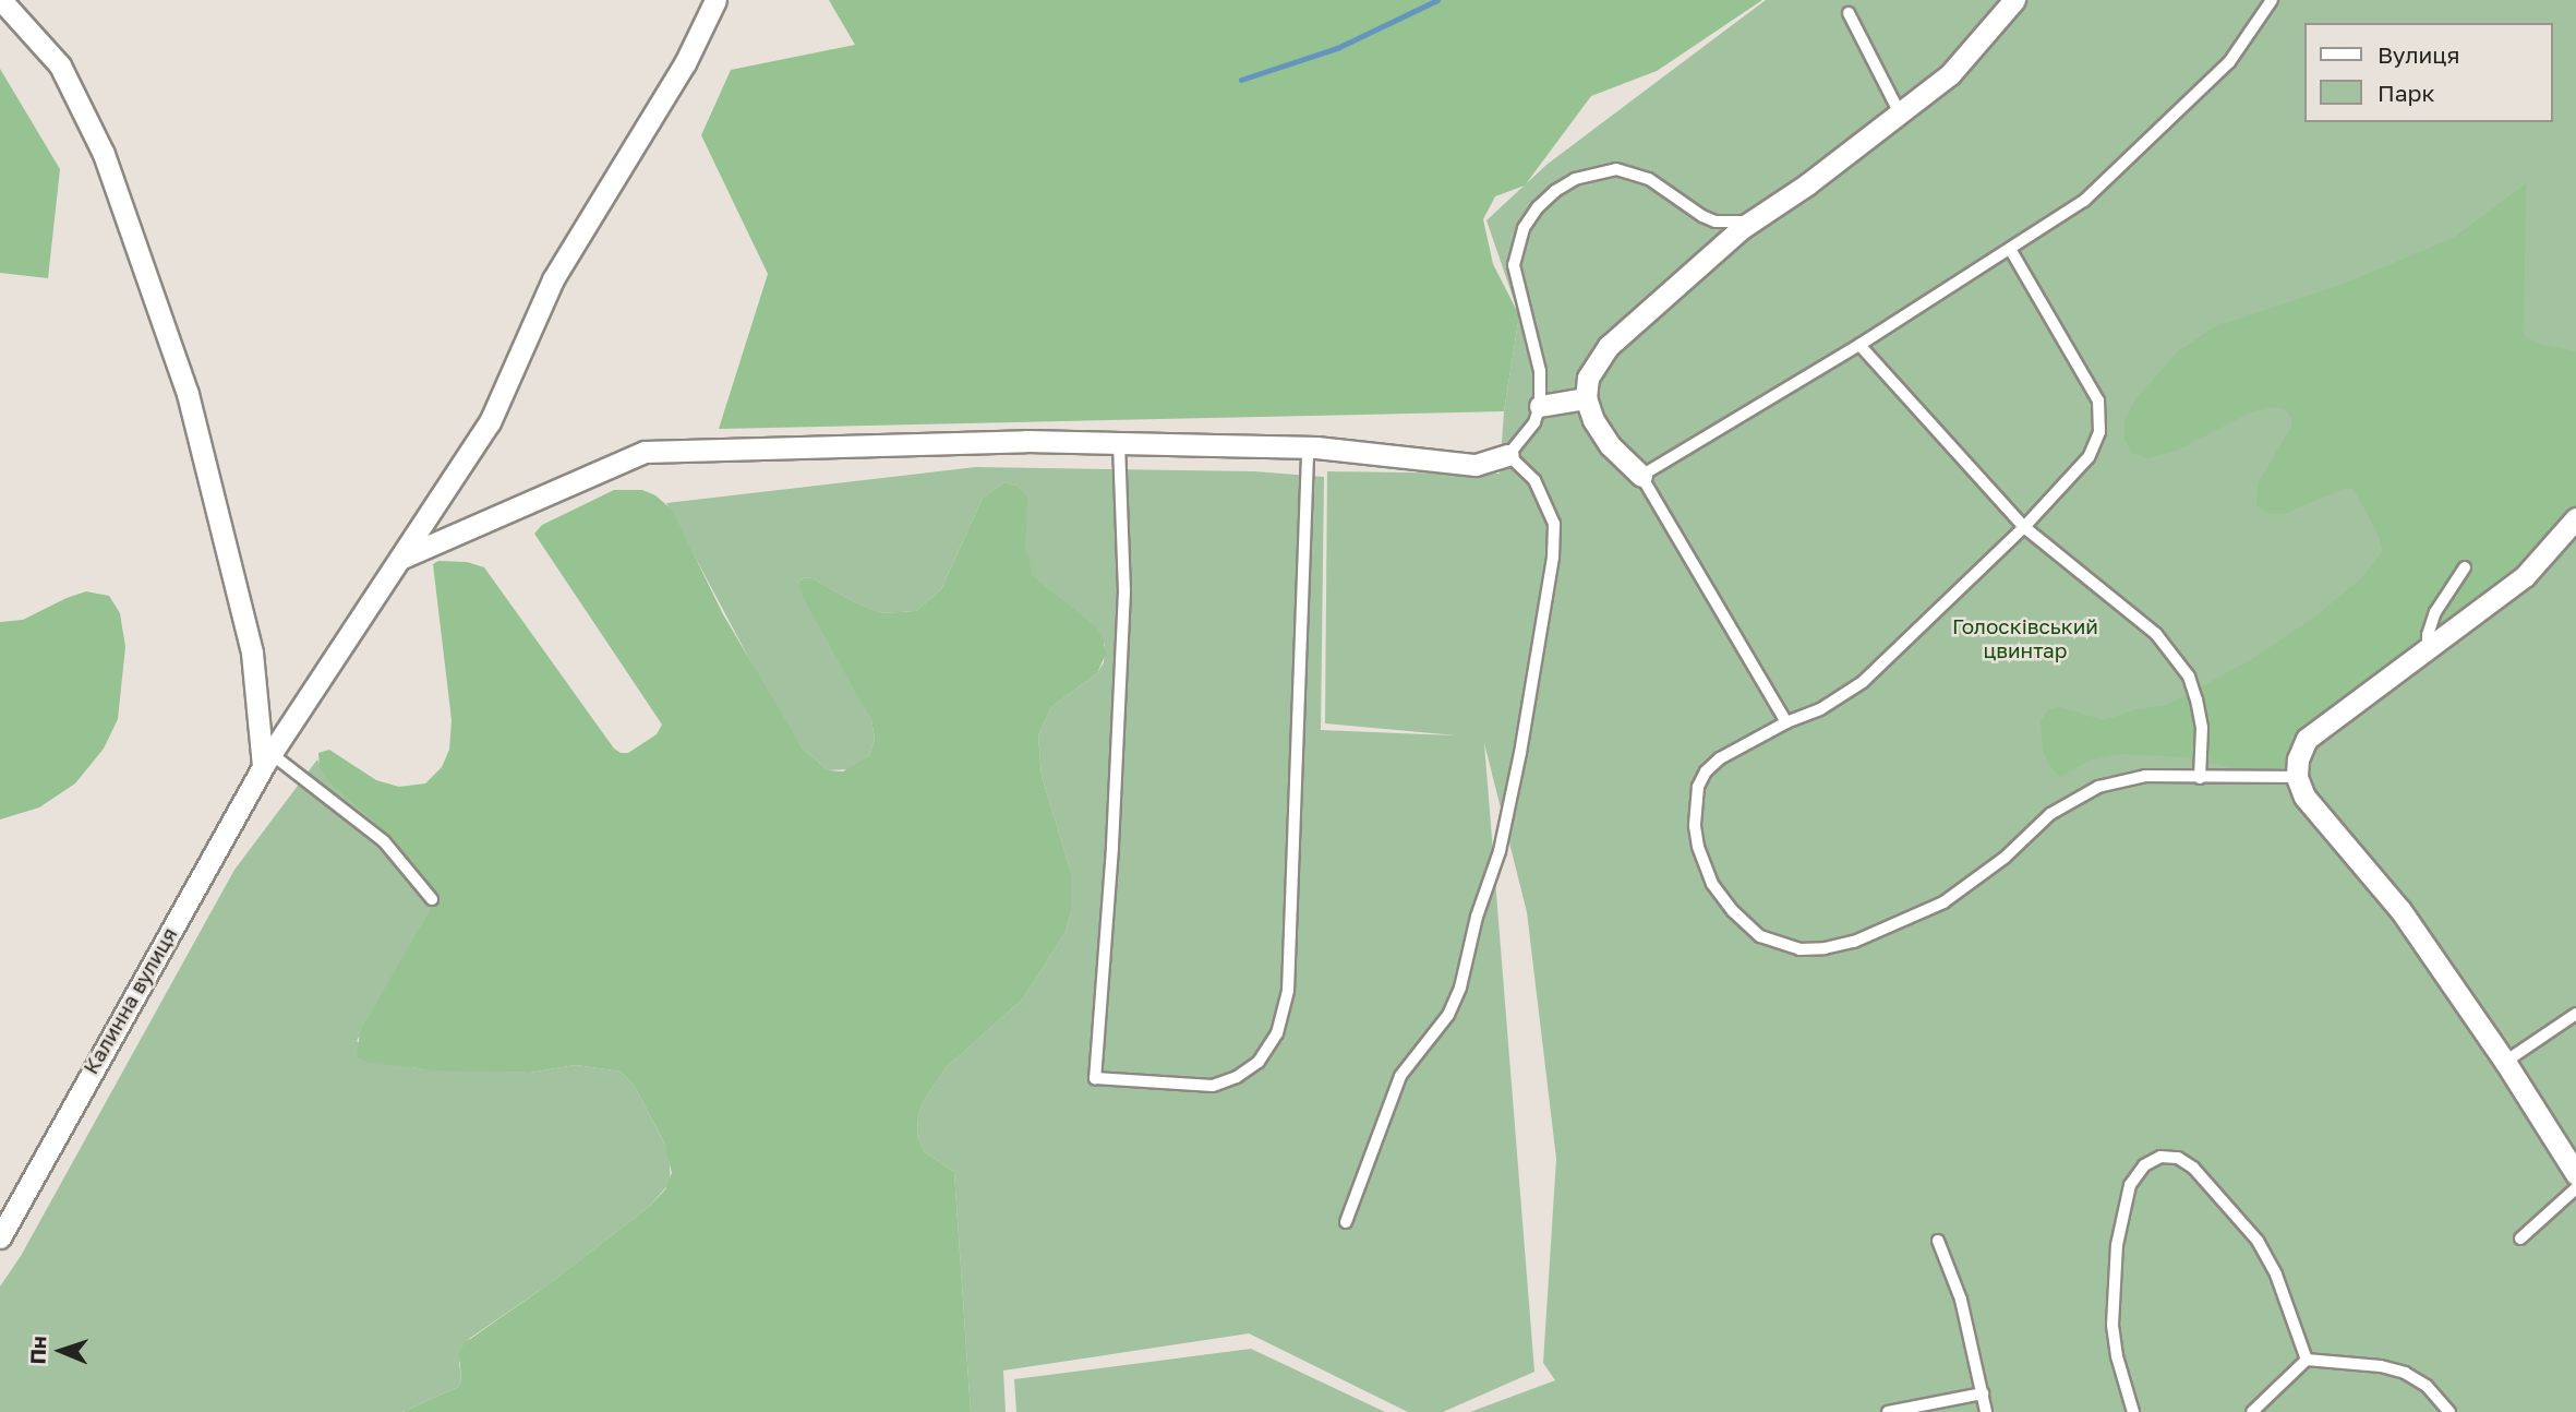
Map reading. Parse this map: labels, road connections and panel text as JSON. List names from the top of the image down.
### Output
{
  "streets": {
    "street": ["Калинна вулиця"]
  },
  "parks": ["Голосківський цвинтар"],
  "legend": ["Вулиця", "Парк"],
  "north": "left"
}
